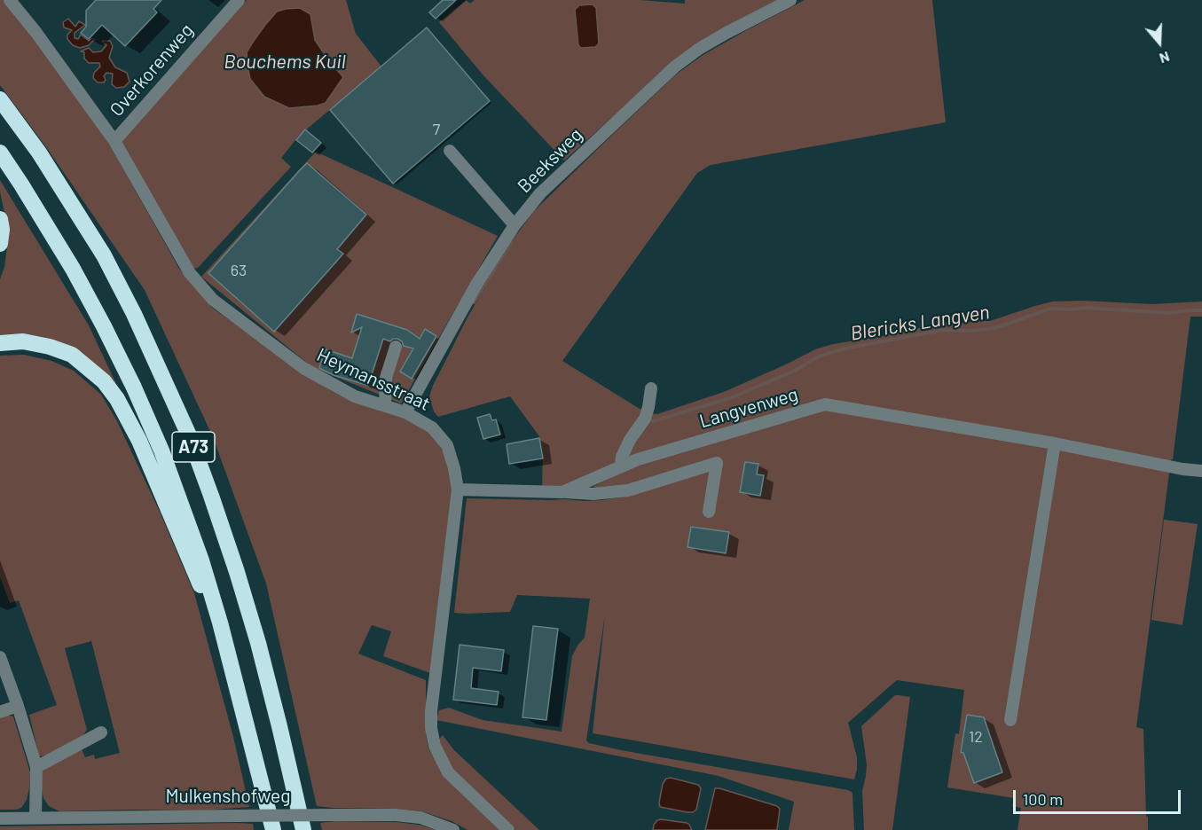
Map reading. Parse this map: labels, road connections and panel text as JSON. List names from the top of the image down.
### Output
{
  "streets": {
    "highway": ["A73"],
    "street": [
      "Overkorenweg",
      "Beeksweg",
      "Heymansstraat",
      "Langvenweg",
      "Mulkenshofweg"
    ]
  },
  "crossings": [
    ["Overkorenweg", "Heymansstraat"],
    ["Beeksweg", "Heymansstraat"],
    ["Heymansstraat", "Langvenweg"]
  ],
  "water": ["Bouchems Kuil", "Blericks Langven"],
  "house_numbers": ["7", "63", "12"],
  "scale_bar": "100 m",
  "north": "bottom"
}
